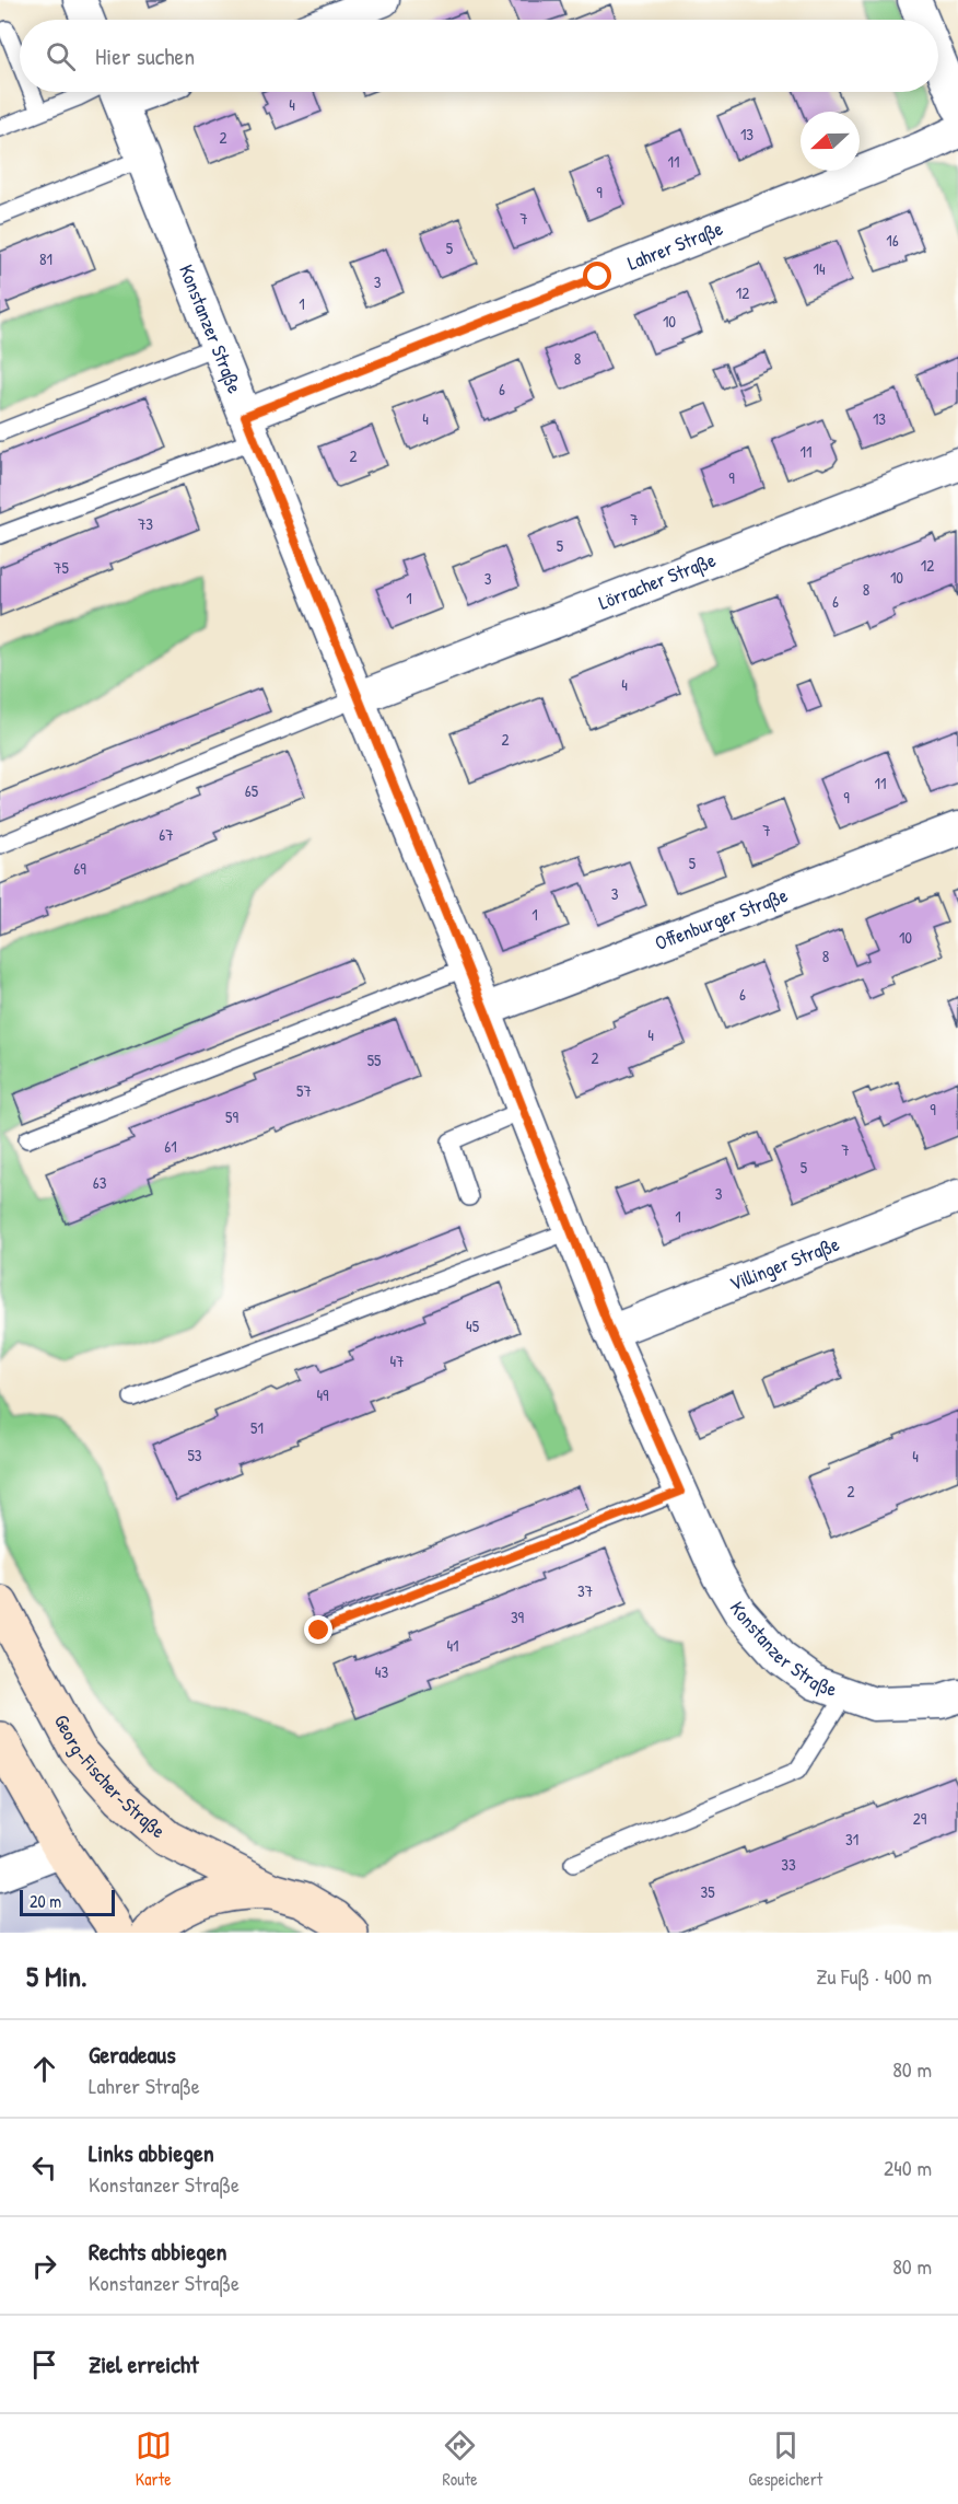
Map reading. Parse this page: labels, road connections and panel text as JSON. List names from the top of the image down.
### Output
{
  "streets": {
    "main road": ["Georg-Fischer-Straße"],
    "street": [
      "Lahrer Straße",
      "Konstanzer Straße",
      "Lörracher Straße",
      "Offenburger Straße",
      "Villinger Straße"
    ]
  },
  "crossings": [
    ["Lahrer Straße", "Konstanzer Straße"],
    ["Konstanzer Straße", "Lörracher Straße"],
    ["Konstanzer Straße", "Offenburger Straße"],
    ["Konstanzer Straße", "Villinger Straße"]
  ],
  "house_numbers": [
    "4",
    "13",
    "2",
    "11",
    "9",
    "7",
    "16",
    "5",
    "81",
    "14",
    "3",
    "12",
    "1",
    "10",
    "8",
    "6",
    "4",
    "13",
    "11",
    "2",
    "9",
    "7",
    "73",
    "5",
    "12",
    "75",
    "10",
    "3",
    "8",
    "1",
    "6",
    "4",
    "2",
    "11",
    "65",
    "9",
    "7",
    "67",
    "5",
    "69",
    "3",
    "1",
    "10",
    "8",
    "6",
    "4",
    "2",
    "55",
    "57",
    "9",
    "59",
    "61",
    "7",
    "5",
    "63",
    "3",
    "1",
    "45",
    "47",
    "49",
    "51",
    "53",
    "4",
    "2",
    "37",
    "39",
    "41",
    "43",
    "29",
    "31",
    "33",
    "35"
  ],
  "scale_bar": "20 m",
  "north": "left",
  "page": {
    "search": "Hier suchen",
    "scale": "20 m",
    "heading": ["5 Min.", "Zu Fuß · 400 m"],
    "list": [
      ["Geradeaus", "Lahrer Straße", "80 m"],
      ["Links abbiegen", "Konstanzer Straße", "240 m"],
      ["Rechts abbiegen", "Konstanzer Straße", "80 m"],
      "Ziel erreicht"
    ],
    "nav": ["Karte", "Route", "Gespeichert"]
  }
}
